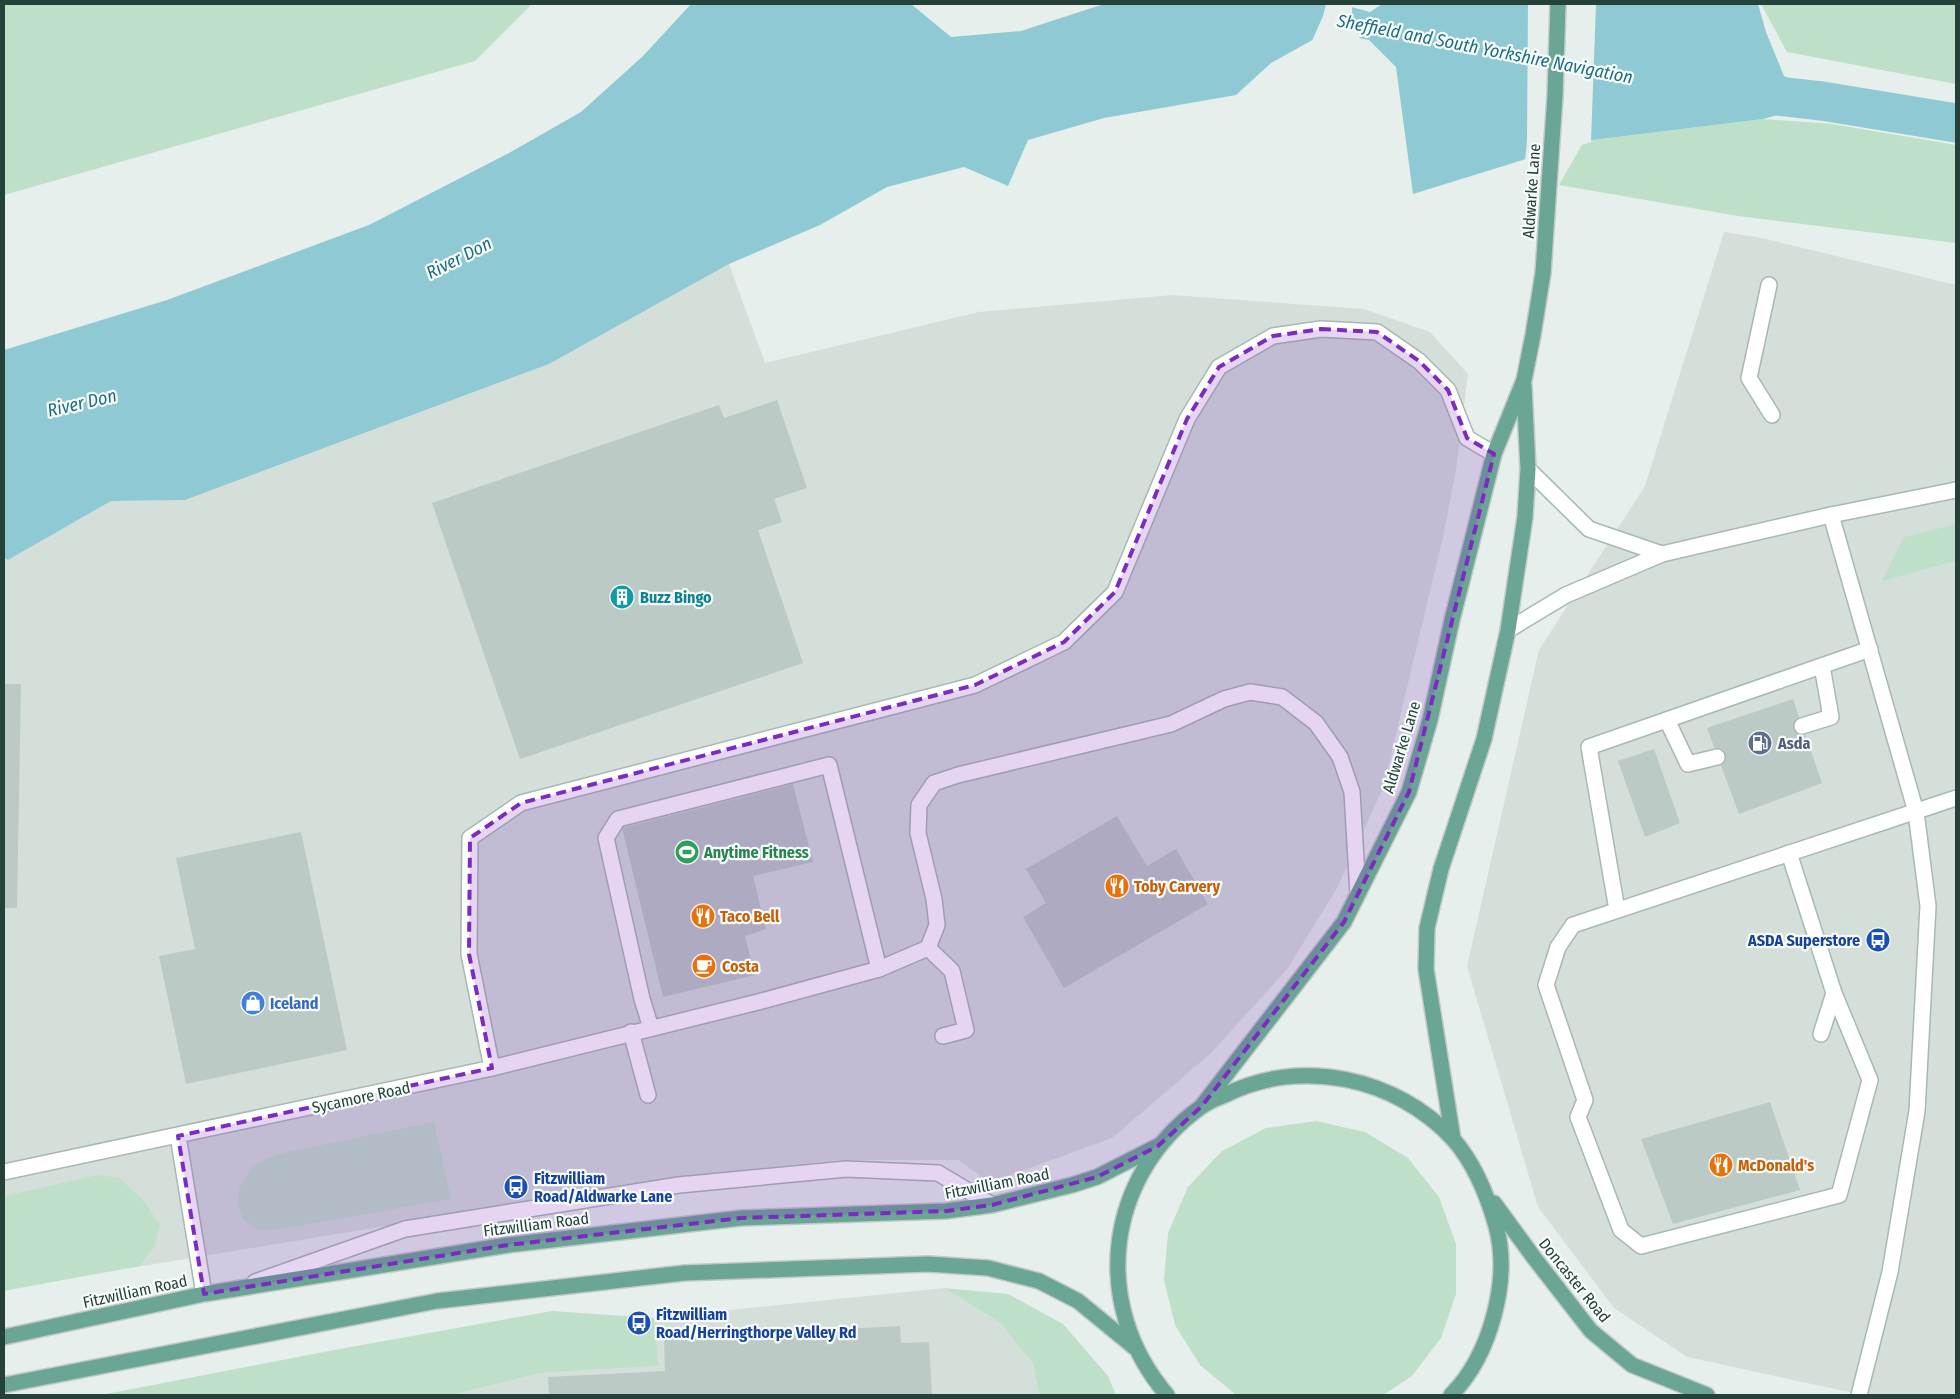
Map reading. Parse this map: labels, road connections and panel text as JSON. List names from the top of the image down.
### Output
{
  "streets": {
    "main road": ["Aldwarke Lane", "Fitzwilliam Road", "Doncaster Road"],
    "street": ["Sycamore Road"]
  },
  "water": ["Sheffield and South Yorkshire Navigation", "River Don"],
  "places": {
    "building": ["Buzz Bingo"],
    "fuel station": ["Asda"],
    "sports": ["Anytime Fitness"],
    "restaurant": ["Toby Carvery", "Taco Bell", "McDonald's"],
    "bus stop": ["ASDA Superstore", "Fitzwilliam Road/Aldwarke Lane", "Fitzwilliam Road/Herringthorpe Valley Rd"],
    "cafe": ["Costa"],
    "shop": ["Iceland"]
  }
}
